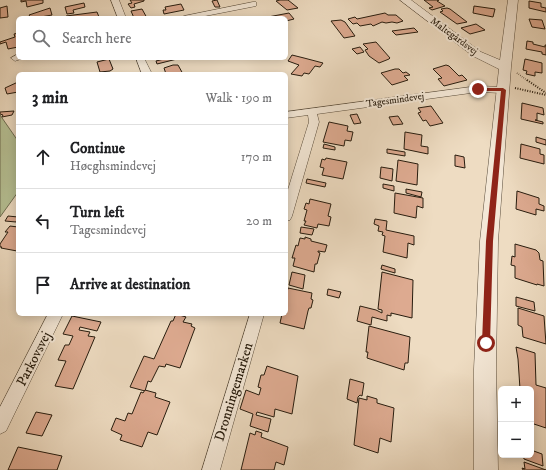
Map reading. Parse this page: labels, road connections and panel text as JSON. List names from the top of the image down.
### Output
{
  "streets": {
    "street": [
      "Maltegårdsvej",
      "Tagesmindevej",
      "Parkovsvej",
      "Dronningemarken"
    ]
  },
  "page": {
    "search": "Search here",
    "heading": ["3 min", "Walk · 190 m"],
    "list": [
      ["Continue", "Høeghsmindevej", "170 m"],
      ["Turn left", "Tagesmindevej", "20 m"],
      "Arrive at destination"
    ],
    "map_buttons": ["+", "−"]
  }
}
